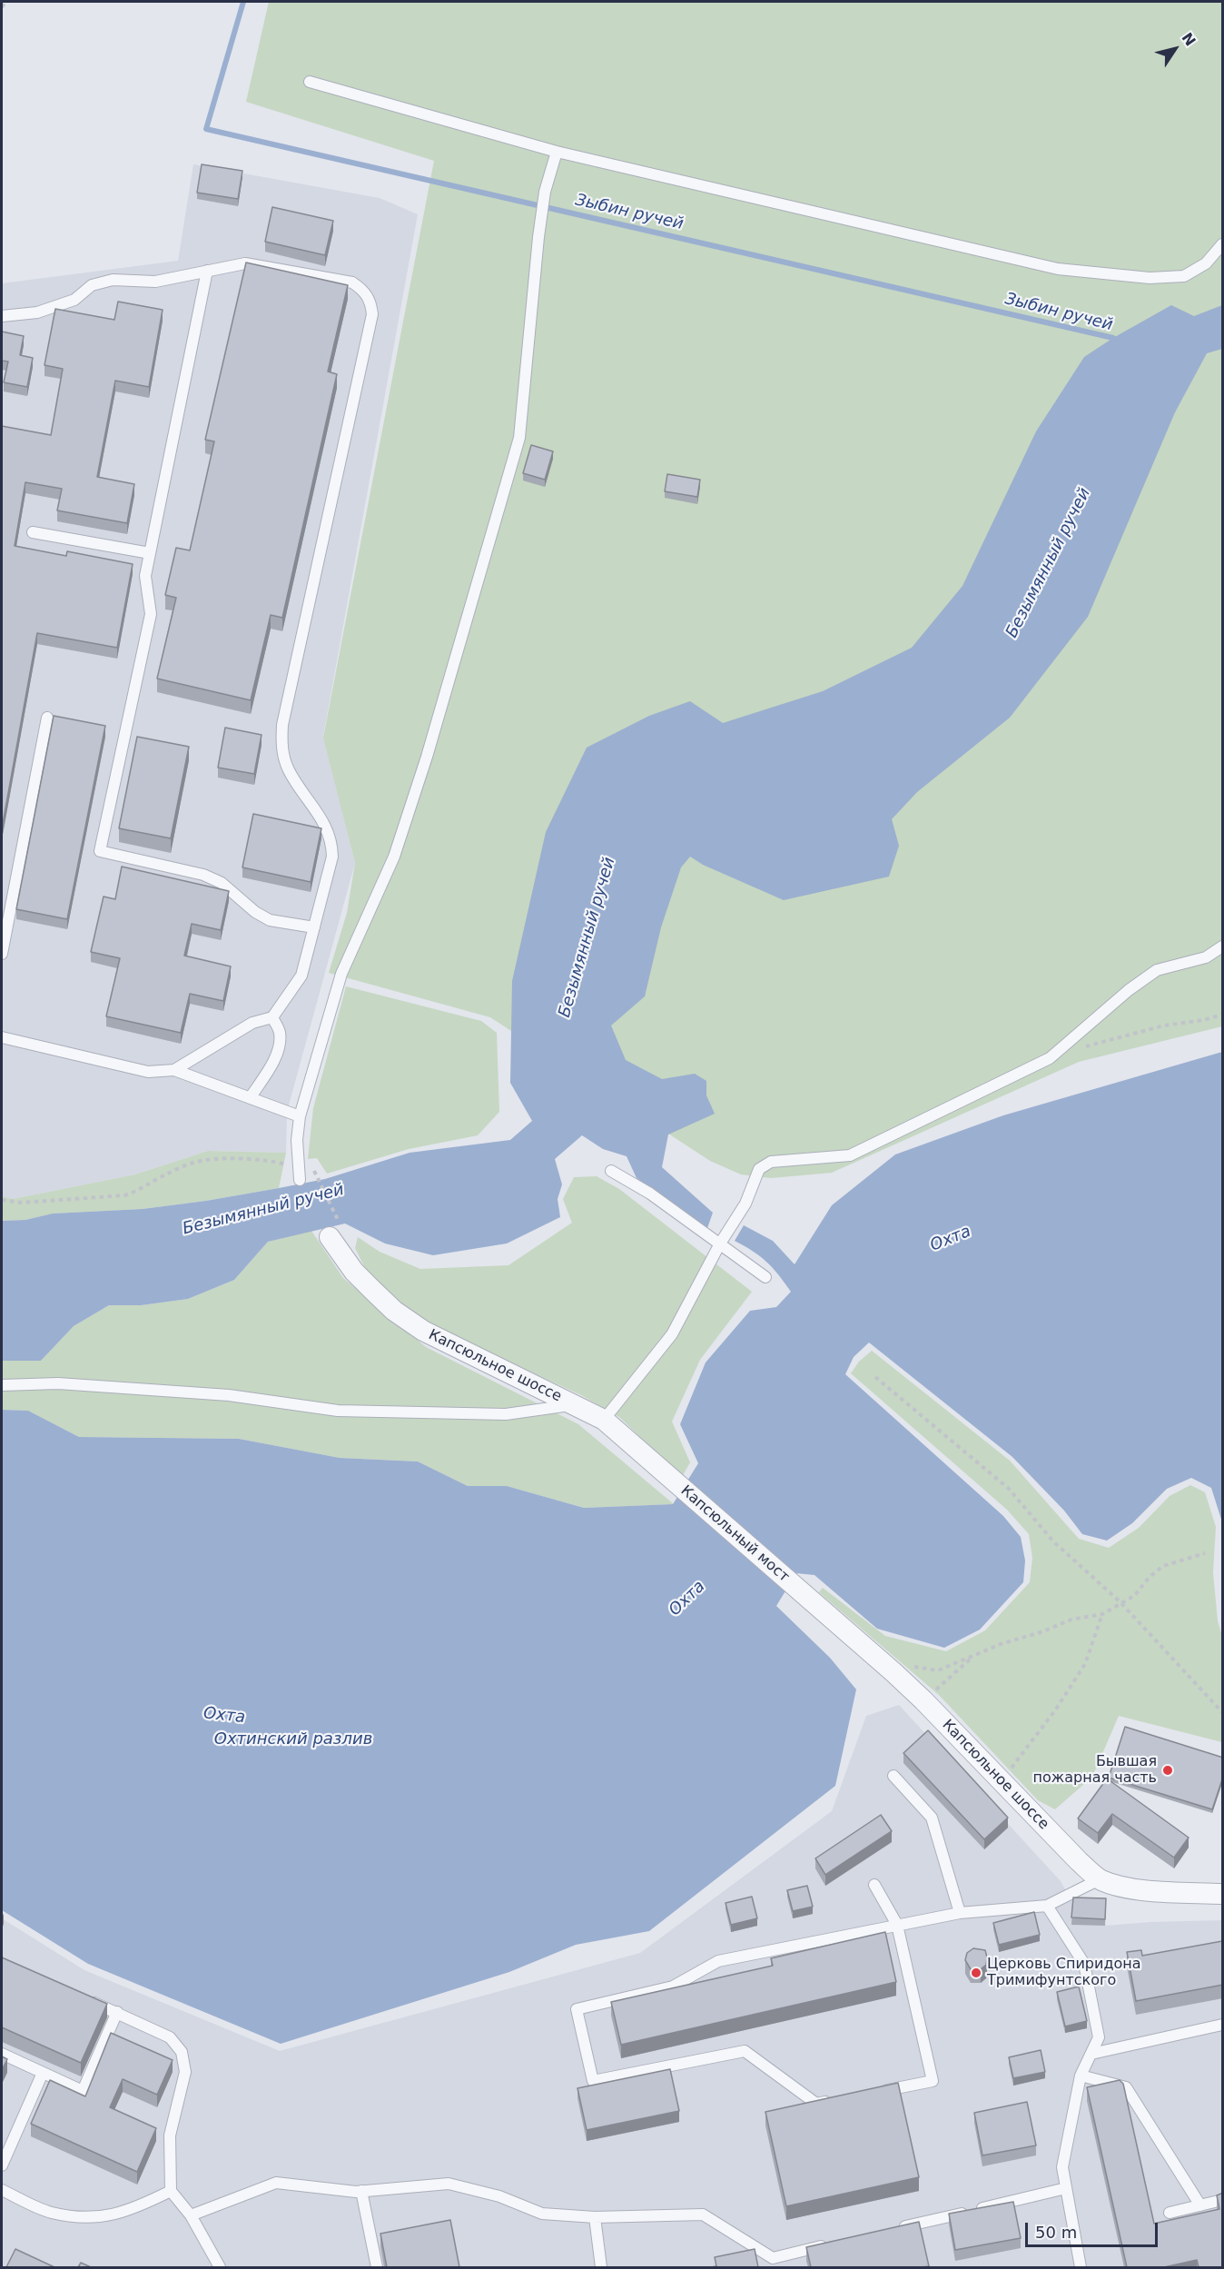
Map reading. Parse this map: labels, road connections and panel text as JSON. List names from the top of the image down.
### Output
{
  "streets": {
    "street": ["Капсюльное шоссе", "Капсюльный мост"]
  },
  "crossings": [
    ["Капсюльное шоссе", "Капсюльный мост"]
  ],
  "water": [
    "Зыбин ручей",
    "Безымянный ручей",
    "Охта",
    "Охтинский разлив"
  ],
  "places": ["Бывшая пожарная часть", "Церковь Спиридона Тримифунтского"],
  "scale_bar": "50 m",
  "north": "top right"
}
